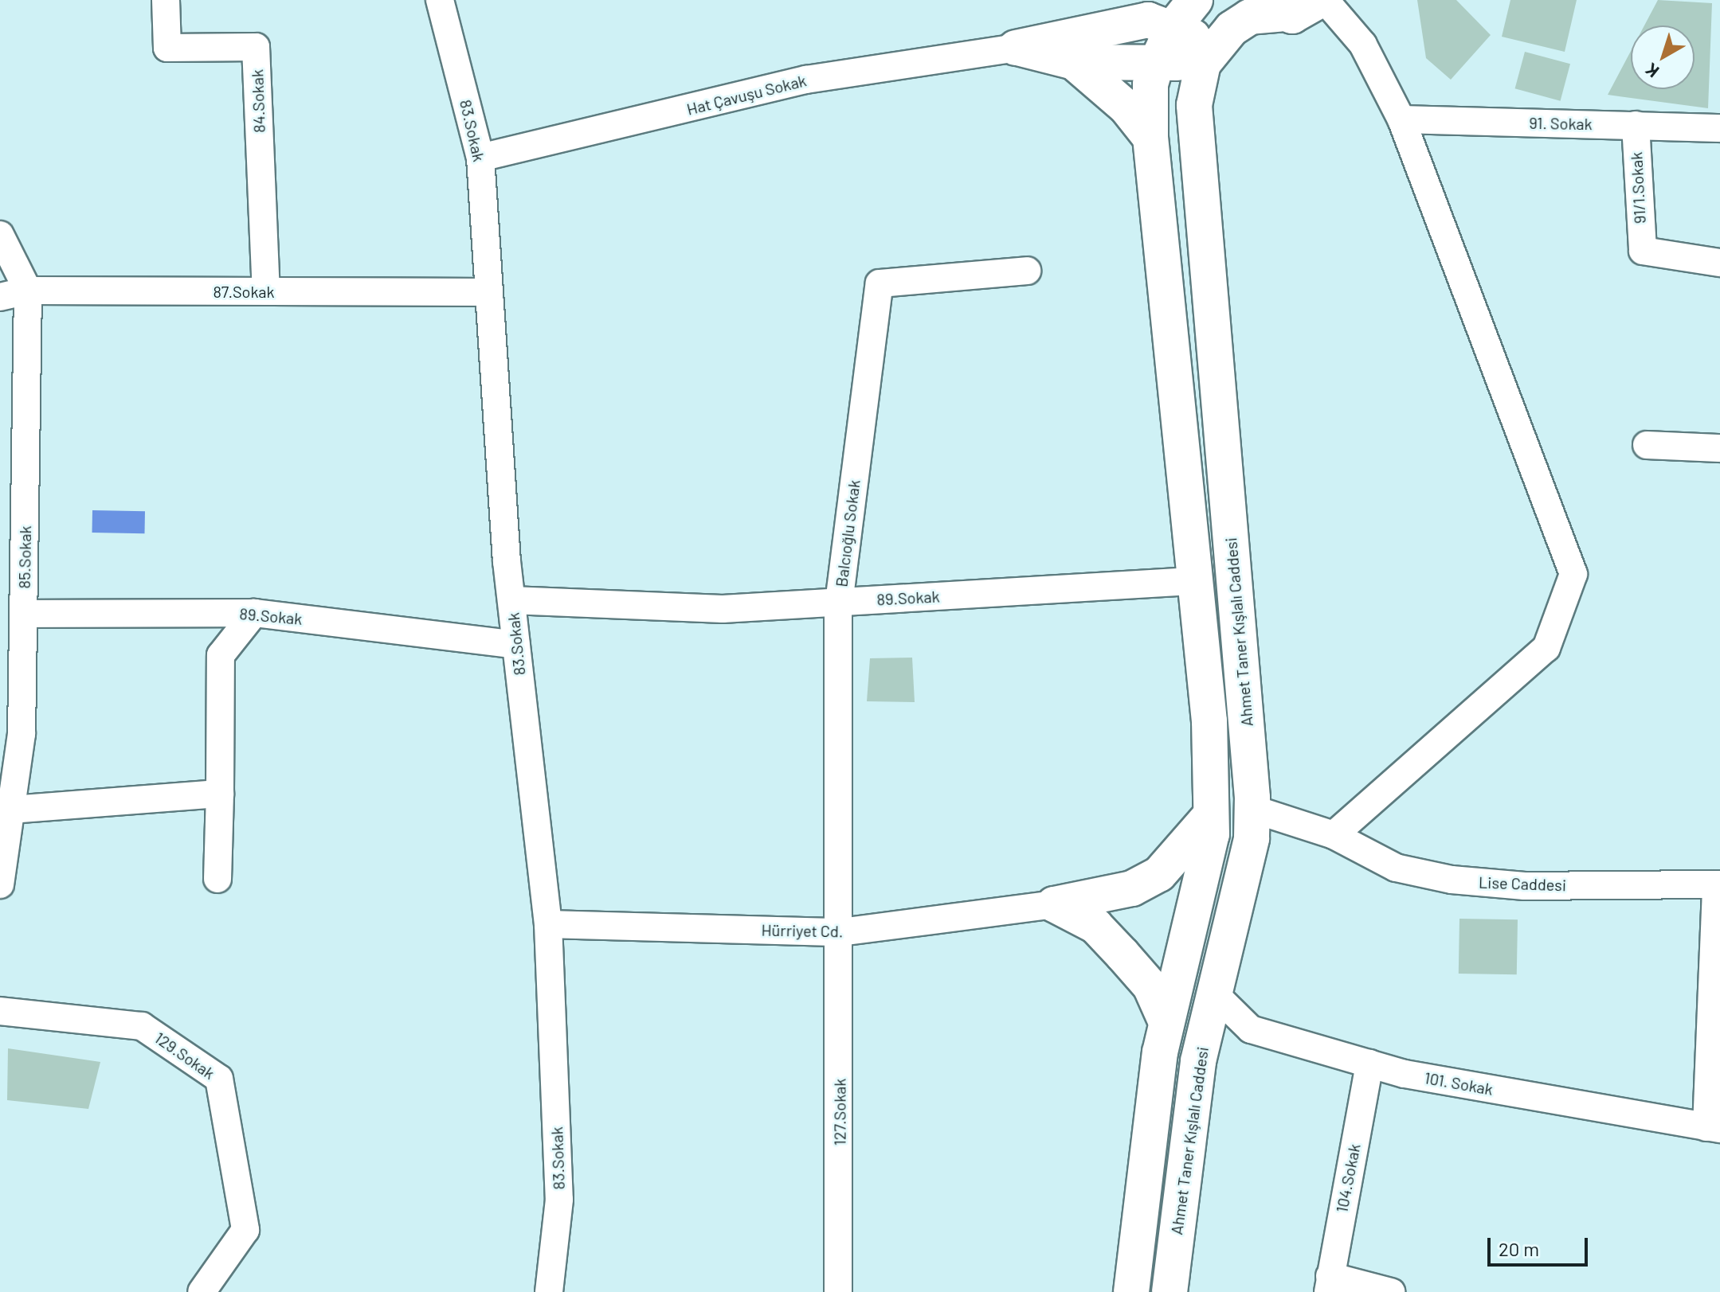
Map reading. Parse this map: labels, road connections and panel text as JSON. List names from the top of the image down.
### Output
{
  "streets": {
    "main road": ["Ahmet Taner Kışlalı Caddesi"],
    "street": [
      "Hat Çavuşu Sokak",
      "84.Sokak",
      "91. Sokak",
      "83.Sokak",
      "91/1.Sokak",
      "87.Sokak",
      "Balcıoğlu Sokak",
      "85.Sokak",
      "89.Sokak",
      "Lise Caddesi",
      "Hürriyet Cd.",
      "129.Sokak",
      "101. Sokak",
      "127.Sokak",
      "104.Sokak"
    ]
  },
  "crossings": [
    ["Hat Çavuşu Sokak", "83.Sokak"],
    ["84.Sokak", "87.Sokak"],
    ["91. Sokak", "91/1.Sokak"],
    ["83.Sokak", "87.Sokak"],
    ["83.Sokak", "89.Sokak"],
    ["83.Sokak", "Hürriyet Cd."],
    ["87.Sokak", "85.Sokak"],
    ["Balcıoğlu Sokak", "89.Sokak"],
    ["Balcıoğlu Sokak", "Hürriyet Cd."],
    ["Balcıoğlu Sokak", "127.Sokak"],
    ["85.Sokak", "89.Sokak"],
    ["Ahmet Taner Kışlalı Caddesi", "Lise Caddesi"],
    ["Ahmet Taner Kışlalı Caddesi", "101. Sokak"],
    ["Hürriyet Cd.", "127.Sokak"],
    ["101. Sokak", "104.Sokak"]
  ],
  "scale_bar": "20 m",
  "north": "bottom left"
}
